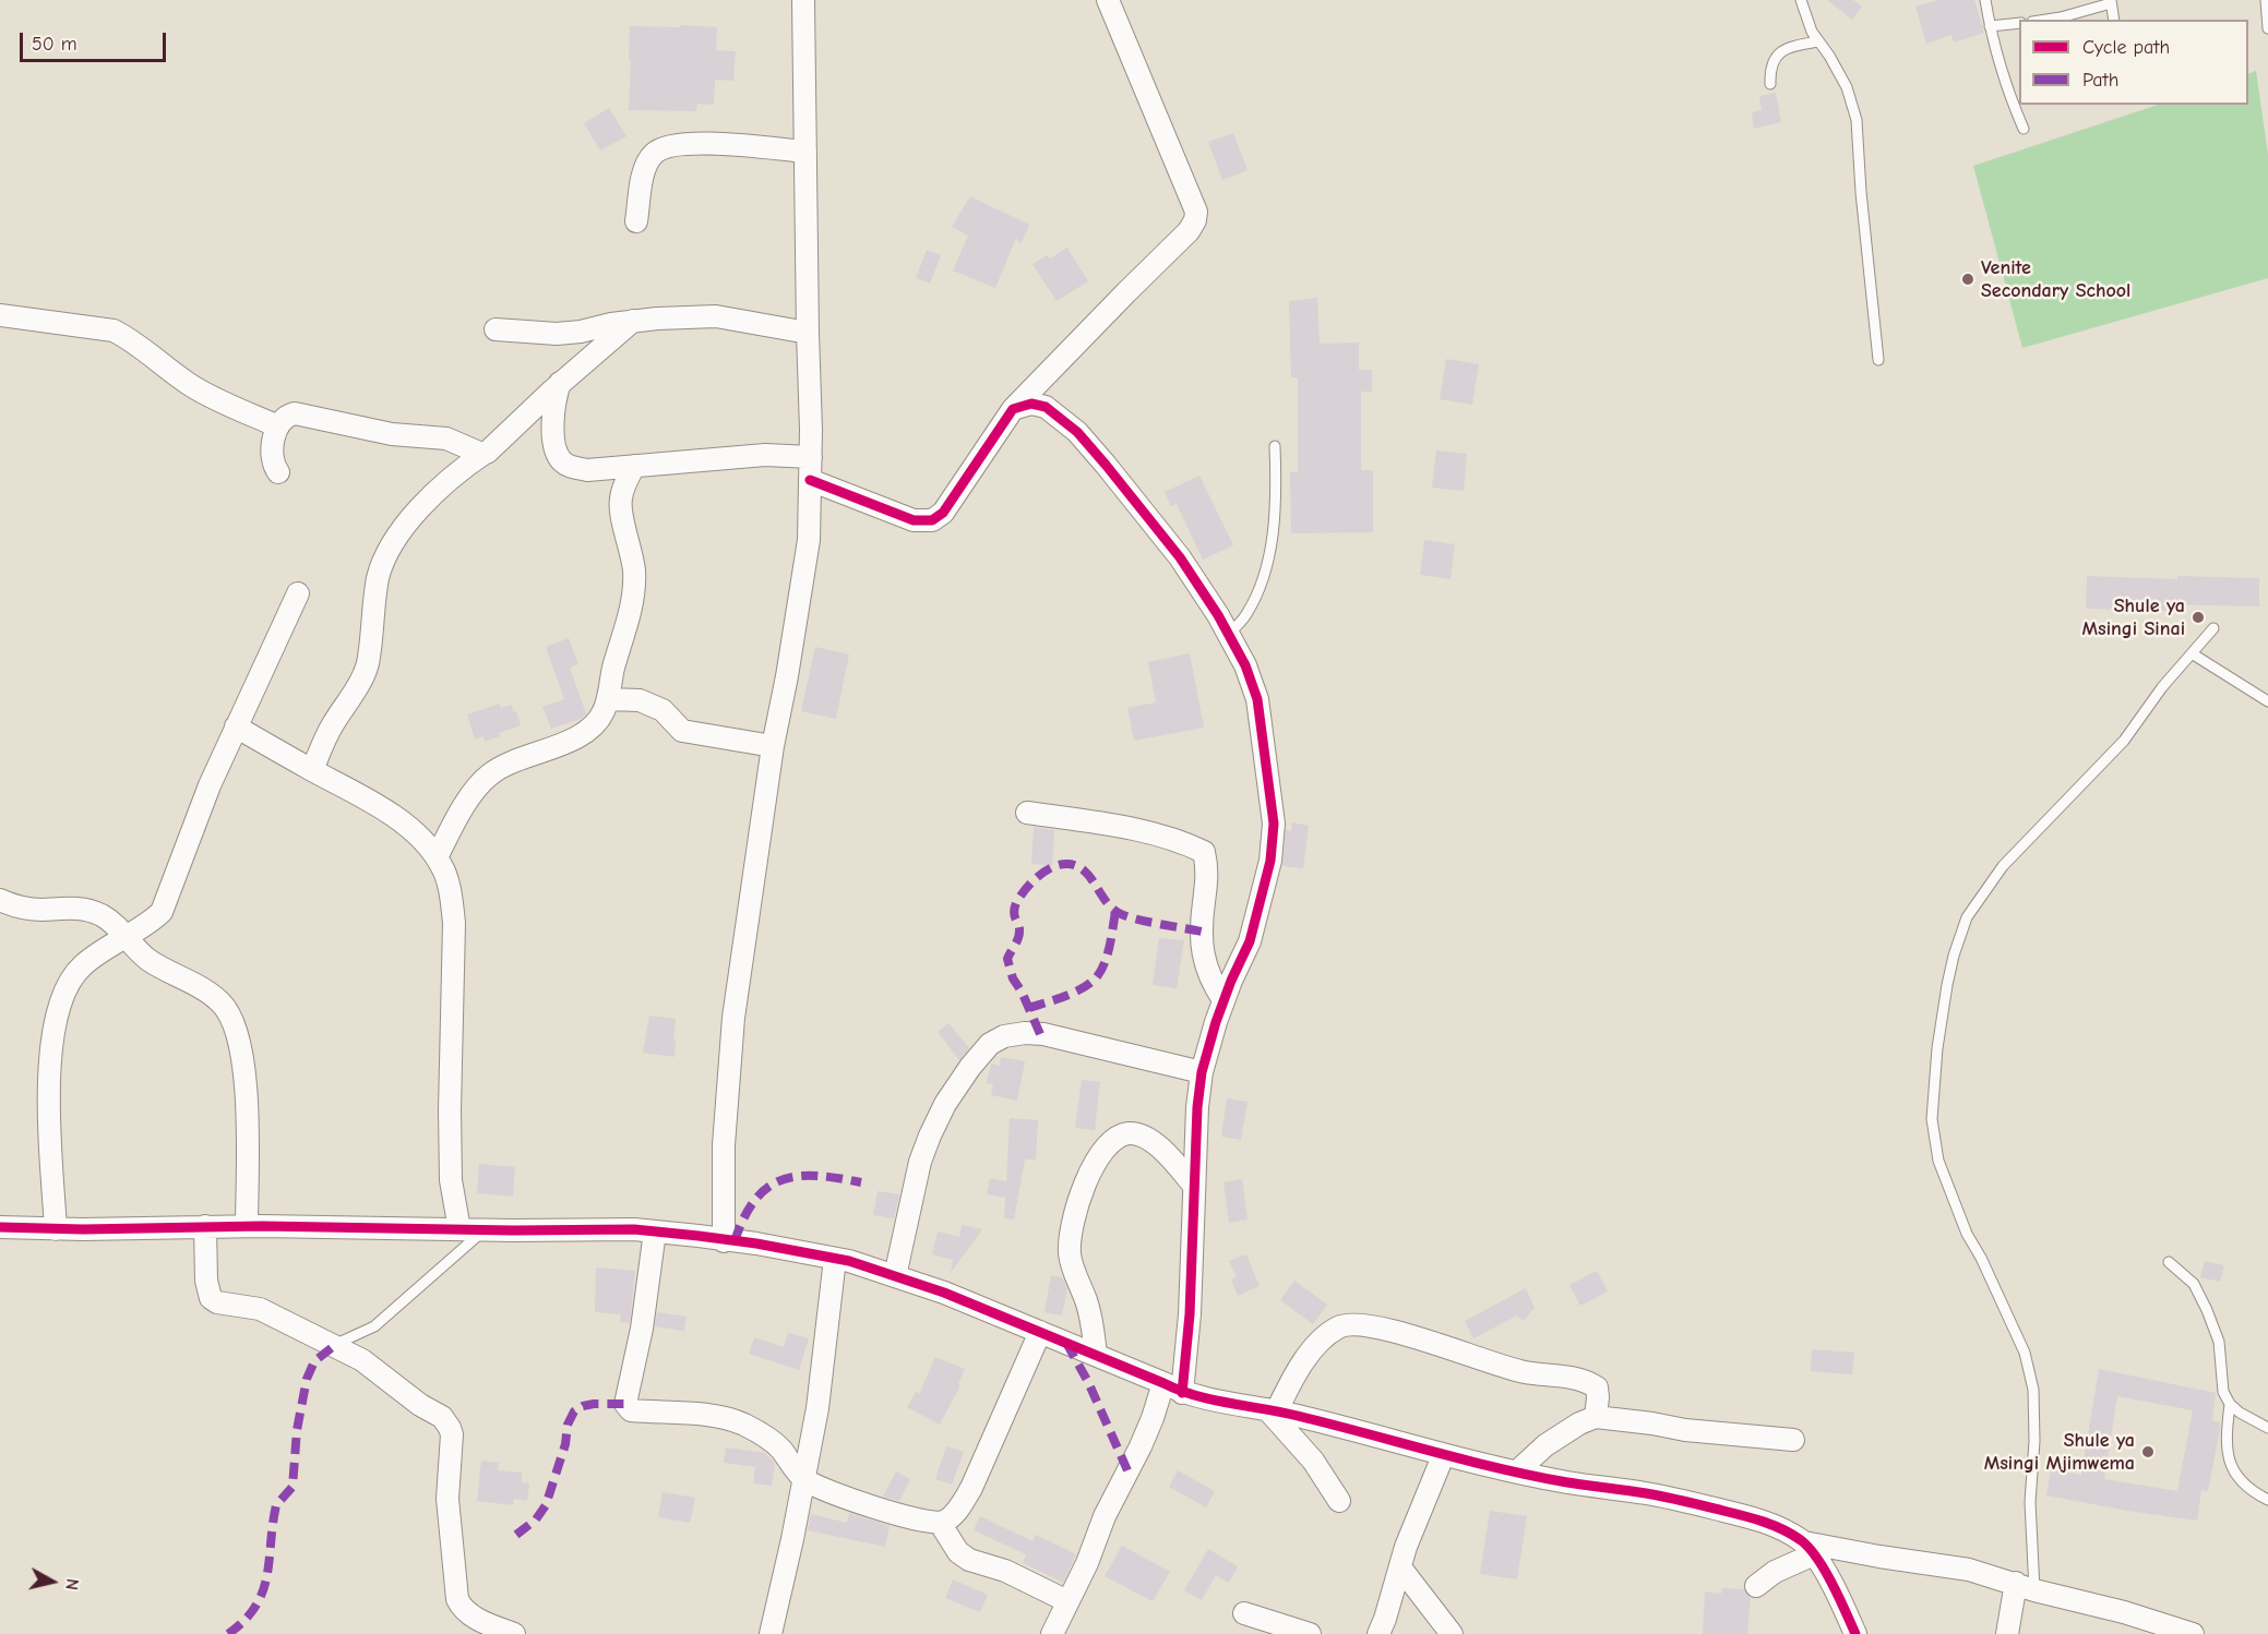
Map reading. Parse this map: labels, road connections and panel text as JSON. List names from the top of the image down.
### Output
{
  "places": ["Venite Secondary School", "Shule ya Msingi Sinai", "Shule ya Msingi Mjimwema"],
  "legend": ["Cycle path", "Path"],
  "scale_bar": "50 m",
  "north": "right"
}
